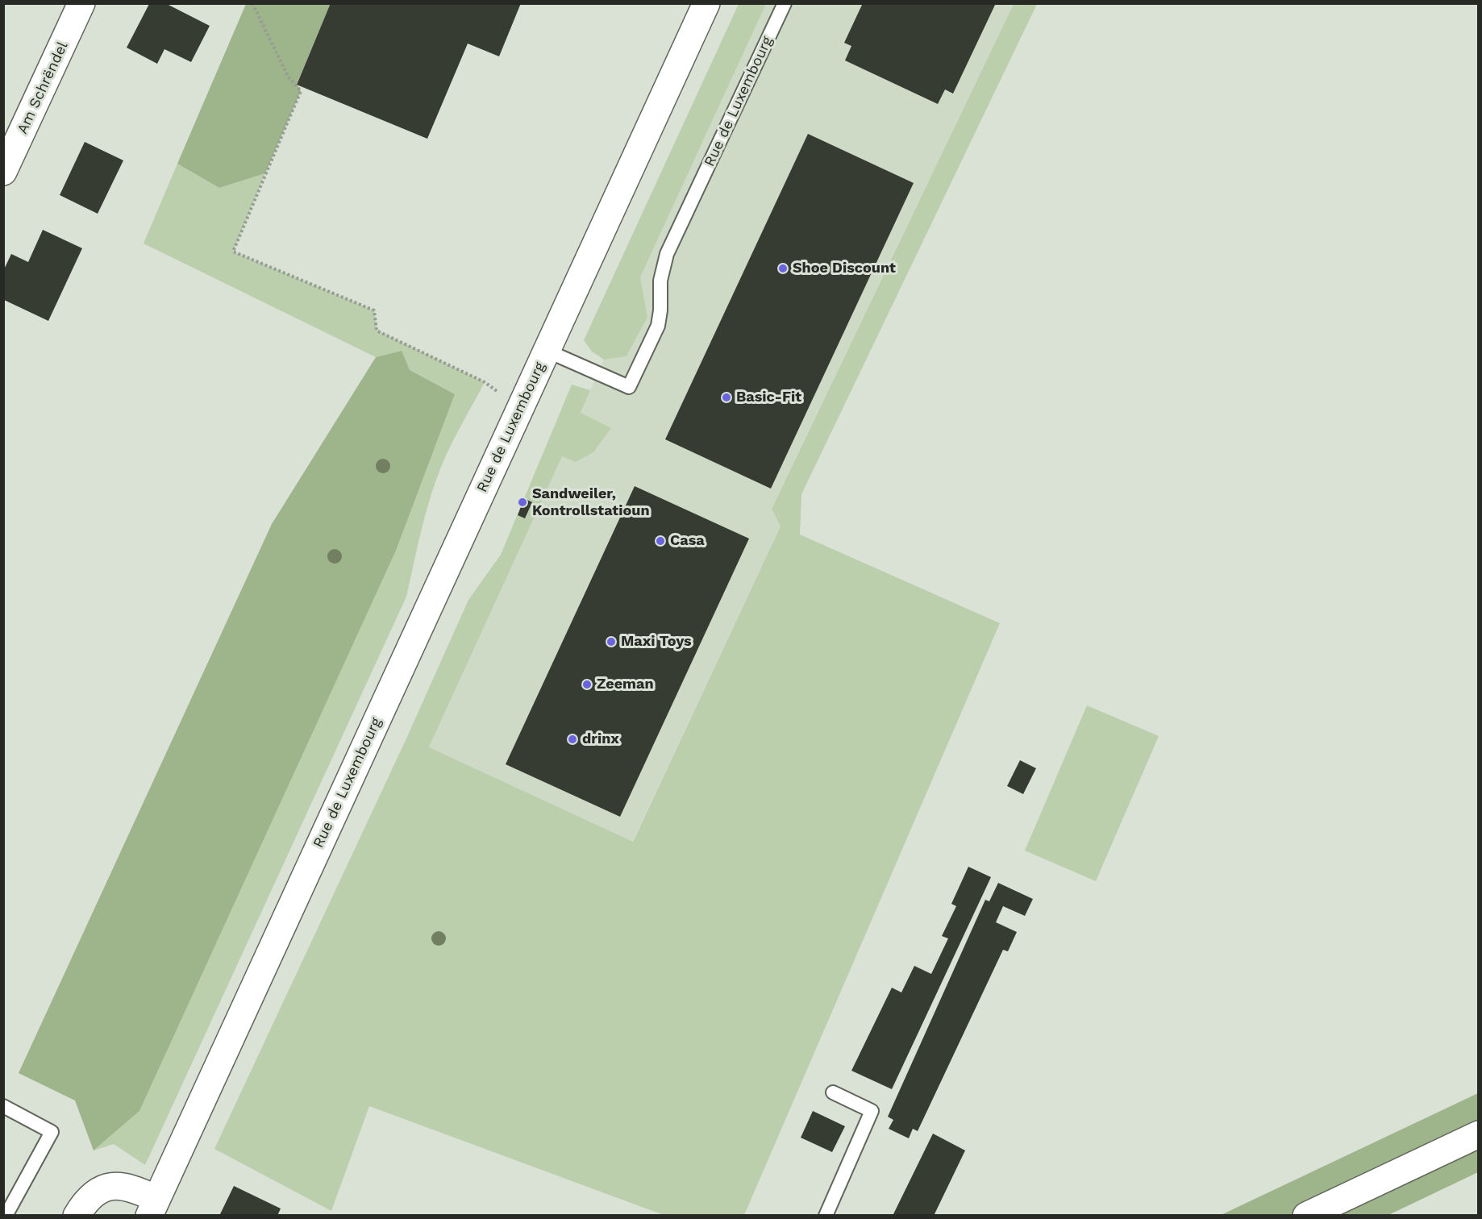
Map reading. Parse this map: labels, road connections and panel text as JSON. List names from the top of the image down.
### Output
{
  "streets": {
    "main road": ["Am Schrëndel", "Rue de Luxembourg"]
  },
  "places": [
    "Shoe Discount",
    "Basic-Fit",
    "Sandweiler, Kontrollstatioun",
    "Casa",
    "Maxi Toys",
    "Zeeman",
    "drinx"
  ]
}
